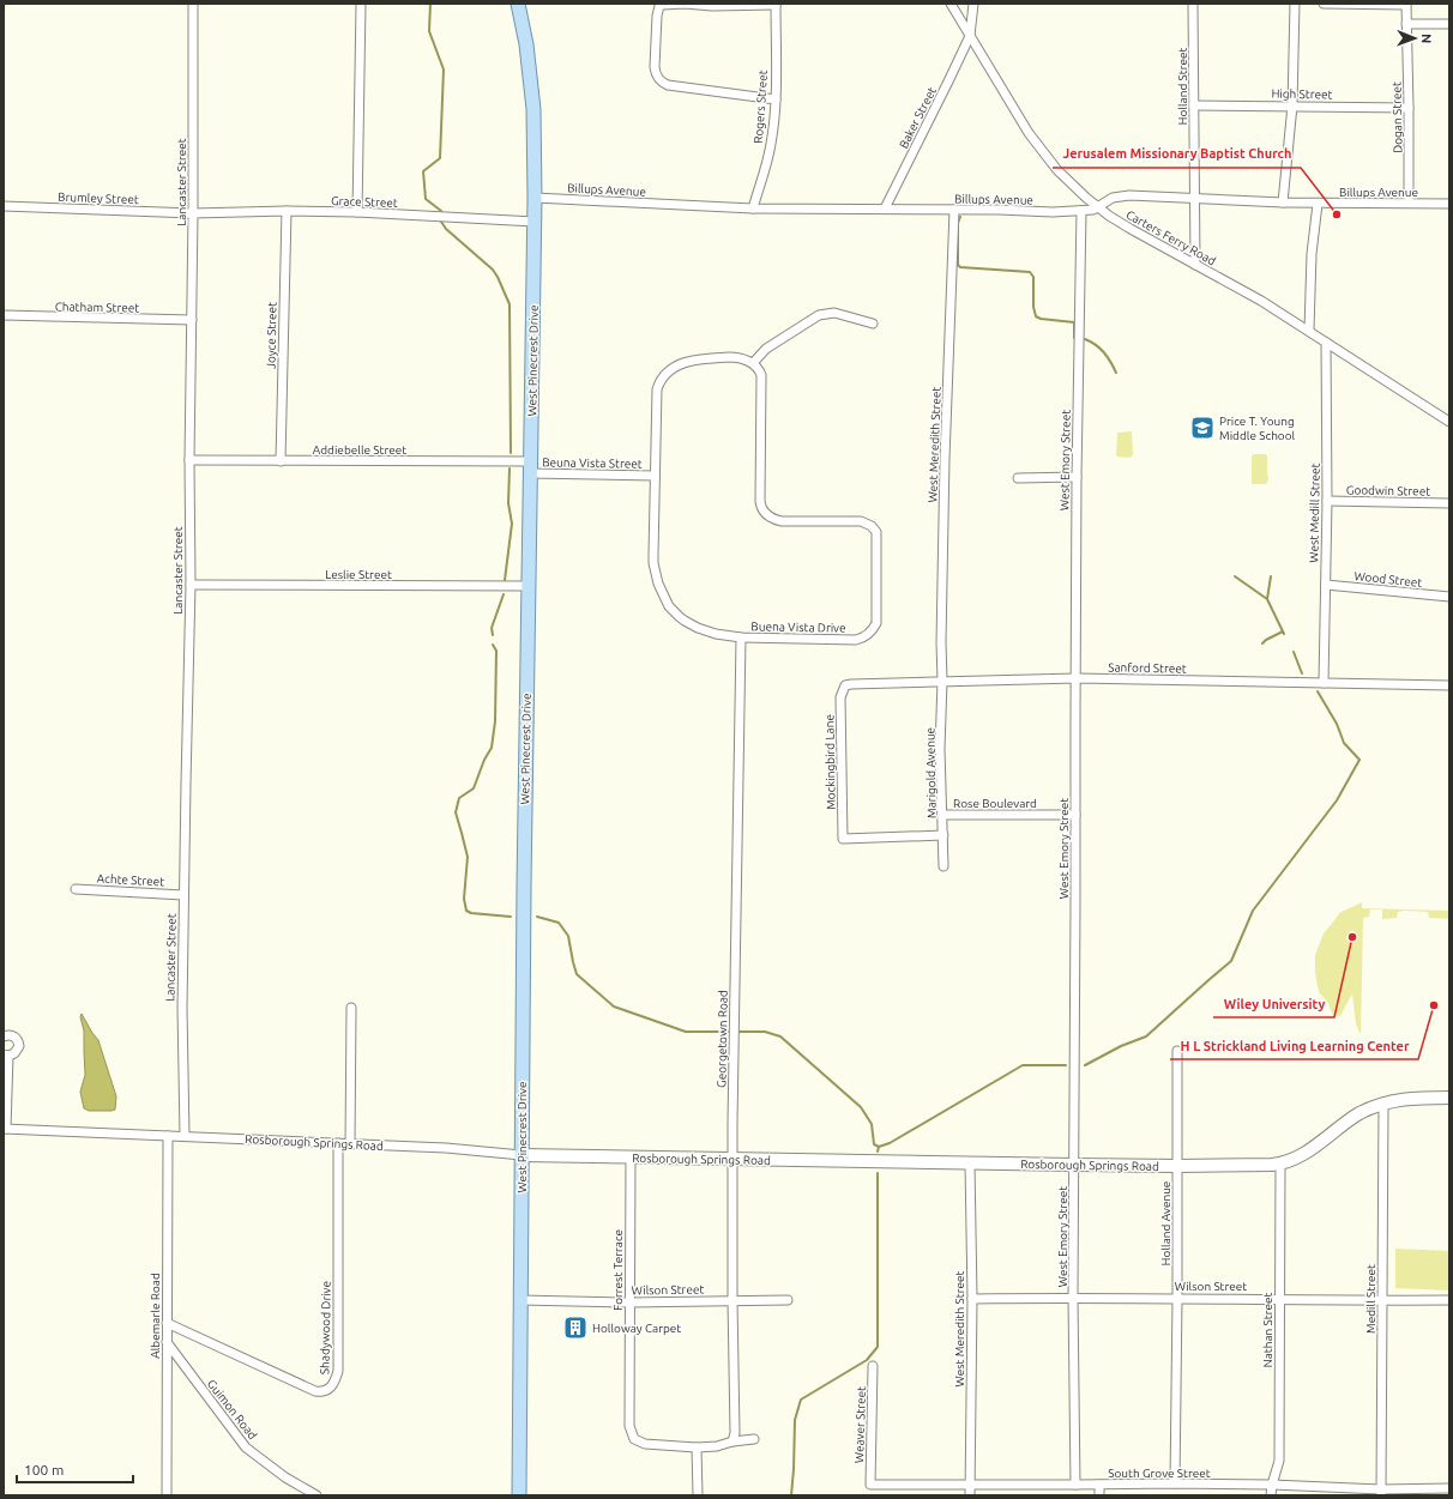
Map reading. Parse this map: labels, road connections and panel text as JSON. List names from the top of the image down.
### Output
{
  "streets": {
    "main road": ["West Pinecrest Drive"],
    "street": [
      "Holland Street",
      "High Street",
      "Rogers Street",
      "Baker Street",
      "Dogan Street",
      "Lancaster Street",
      "Billups Avenue",
      "Brumley Street",
      "Grace Street",
      "Carters Ferry Road",
      "Chatham Street",
      "Joyce Street",
      "West Meredith Street",
      "Addiebelle Street",
      "West Emory Street",
      "Beuna Vista Street",
      "Goodwin Street",
      "West Medill Street",
      "Leslie Street",
      "Wood Street",
      "Buena Vista Drive",
      "Sanford Street",
      "Mockingbird Lane",
      "Marigold Avenue",
      "Rose Boulevard",
      "Achte Street",
      "Georgetown Road",
      "Rosborough Springs Road",
      "Holland Avenue",
      "Forrest Terrace",
      "Wilson Street",
      "Medill Street",
      "Albemarle Road",
      "Shadywood Drive",
      "Nathan Street",
      "Guimon Road",
      "Weaver Street",
      "South Grove Street"
    ]
  },
  "crossings": [
    ["Holland Street", "High Street"],
    ["Holland Street", "Billups Avenue"],
    ["Holland Street", "Carters Ferry Road"],
    ["High Street", "Dogan Street"],
    ["Rogers Street", "Billups Avenue"],
    ["Baker Street", "Billups Avenue"],
    ["Baker Street", "Carters Ferry Road"],
    ["Dogan Street", "Billups Avenue"],
    ["Lancaster Street", "Brumley Street"],
    ["Lancaster Street", "Grace Street"],
    ["Lancaster Street", "Chatham Street"],
    ["Lancaster Street", "Addiebelle Street"],
    ["Lancaster Street", "Leslie Street"],
    ["Lancaster Street", "Achte Street"],
    ["Lancaster Street", "Rosborough Springs Road"],
    ["Billups Avenue", "Carters Ferry Road"],
    ["Billups Avenue", "West Pinecrest Drive"],
    ["Billups Avenue", "West Meredith Street"],
    ["Billups Avenue", "West Emory Street"],
    ["Brumley Street", "Grace Street"],
    ["Grace Street", "Joyce Street"],
    ["Grace Street", "West Pinecrest Drive"],
    ["Carters Ferry Road", "West Medill Street"],
    ["Joyce Street", "Addiebelle Street"],
    ["West Pinecrest Drive", "Addiebelle Street"],
    ["West Pinecrest Drive", "Beuna Vista Street"],
    ["West Pinecrest Drive", "Leslie Street"],
    ["West Pinecrest Drive", "Rosborough Springs Road"],
    ["West Pinecrest Drive", "Wilson Street"],
    ["West Meredith Street", "Sanford Street"],
    ["West Meredith Street", "Marigold Avenue"],
    ["West Meredith Street", "Rosborough Springs Road"],
    ["West Meredith Street", "Wilson Street"],
    ["West Meredith Street", "South Grove Street"],
    ["Addiebelle Street", "Beuna Vista Street"],
    ["West Emory Street", "Sanford Street"],
    ["West Emory Street", "Rose Boulevard"],
    ["West Emory Street", "Rosborough Springs Road"],
    ["West Emory Street", "Wilson Street"],
    ["West Emory Street", "South Grove Street"],
    ["Beuna Vista Street", "Buena Vista Drive"],
    ["Goodwin Street", "West Medill Street"],
    ["West Medill Street", "Wood Street"],
    ["West Medill Street", "Sanford Street"],
    ["Buena Vista Drive", "Georgetown Road"],
    ["Sanford Street", "Mockingbird Lane"],
    ["Sanford Street", "Marigold Avenue"],
    ["Mockingbird Lane", "Marigold Avenue"],
    ["Marigold Avenue", "Rose Boulevard"],
    ["Georgetown Road", "Rosborough Springs Road"],
    ["Georgetown Road", "Wilson Street"],
    ["Rosborough Springs Road", "Holland Avenue"],
    ["Rosborough Springs Road", "Forrest Terrace"],
    ["Rosborough Springs Road", "Medill Street"],
    ["Rosborough Springs Road", "Albemarle Road"],
    ["Rosborough Springs Road", "Shadywood Drive"],
    ["Rosborough Springs Road", "Nathan Street"],
    ["Holland Avenue", "Wilson Street"],
    ["Holland Avenue", "South Grove Street"],
    ["Forrest Terrace", "Wilson Street"],
    ["Wilson Street", "Medill Street"],
    ["Wilson Street", "Nathan Street"],
    ["Medill Street", "South Grove Street"],
    ["Albemarle Road", "Shadywood Drive"],
    ["Albemarle Road", "Guimon Road"],
    ["Nathan Street", "South Grove Street"],
    ["Weaver Street", "South Grove Street"]
  ],
  "places": {
    "other": ["Jerusalem Missionary Baptist Church", "Wiley University", "H L Strickland Living Learning Center"],
    "school or university": ["Price T. Young Middle School"],
    "building": ["Holloway Carpet"]
  },
  "scale_bar": "100 m",
  "north": "right"
}
